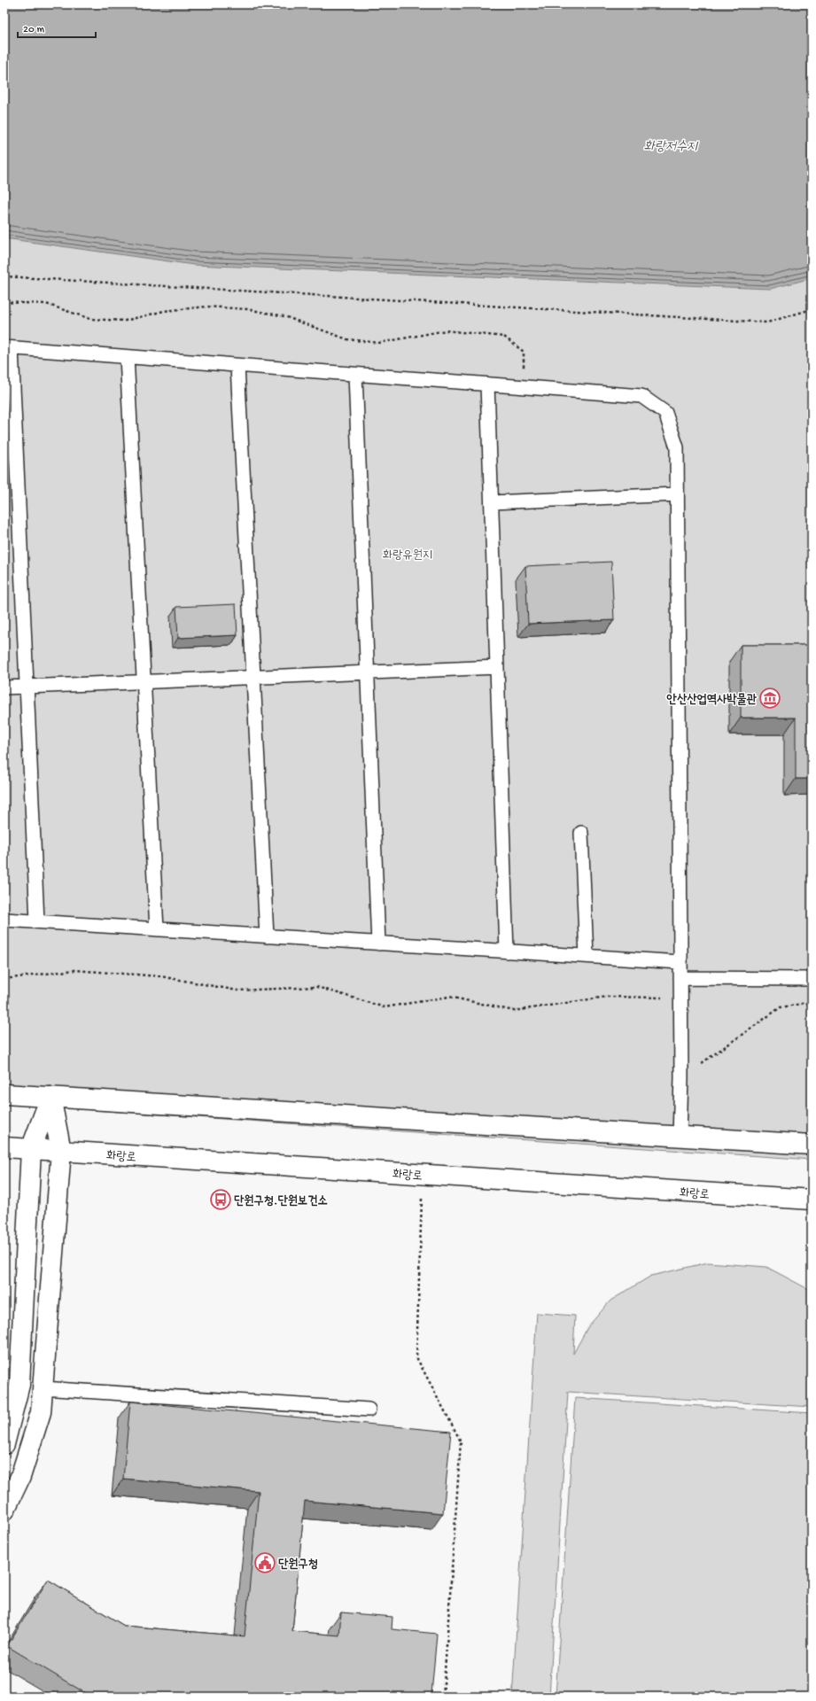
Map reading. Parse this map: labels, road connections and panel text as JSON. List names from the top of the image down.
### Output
{
  "streets": {
    "street": ["화랑로"]
  },
  "water": ["화랑저수지"],
  "parks": ["화랑유원지"],
  "places": {
    "museum": ["안산산업역사박물관"],
    "bus stop": ["단원구청.단원보건소"],
    "public building": ["단원구청"]
  },
  "scale_bar": "20 m"
}
